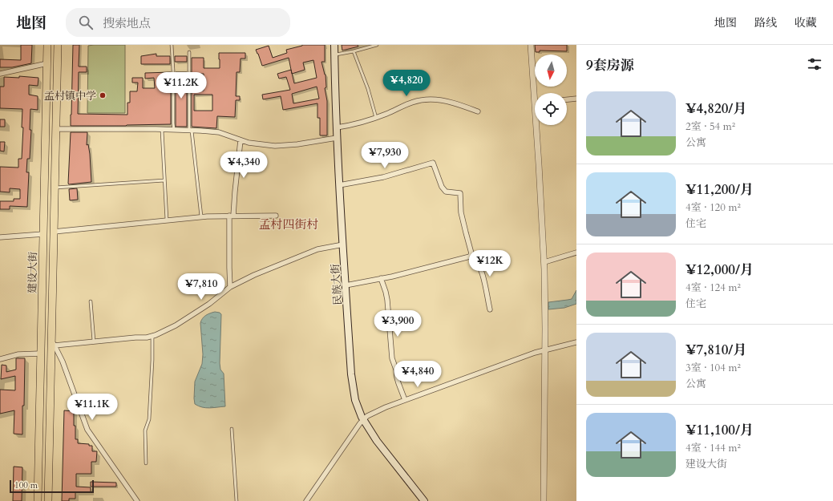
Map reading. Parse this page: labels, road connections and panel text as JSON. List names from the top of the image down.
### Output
{
  "streets": {
    "main road": ["建设大街", "民族大街"]
  },
  "districts": ["孟村四街村"],
  "places": ["孟村镇中学"],
  "scale_bar": "100 m",
  "north": "bottom",
  "page": {
    "header": "地图",
    "search": "搜索地点",
    "nav": ["地图", "路线", "收藏"],
    "heading": "9套房源",
    "price": [
      "¥4,820",
      "¥11.2K",
      "¥7,930",
      "¥4,340",
      "¥12K",
      "¥7,810",
      "¥3,900",
      "¥4,840",
      "¥11.1K"
    ],
    "list": [
      {
        "name": "¥4,820/月",
        "note": "2室 · 54 m² · 公寓"
      },
      {
        "name": "¥11,200/月",
        "note": "4室 · 120 m² · 住宅"
      },
      {
        "name": "¥12,000/月",
        "note": "4室 · 124 m² · 住宅"
      },
      {
        "name": "¥7,810/月",
        "note": "3室 · 104 m² · 公寓"
      },
      {
        "name": "¥11,100/月",
        "note": "4室 · 144 m² · 建设大街"
      }
    ],
    "scale": "100 m"
  }
}
